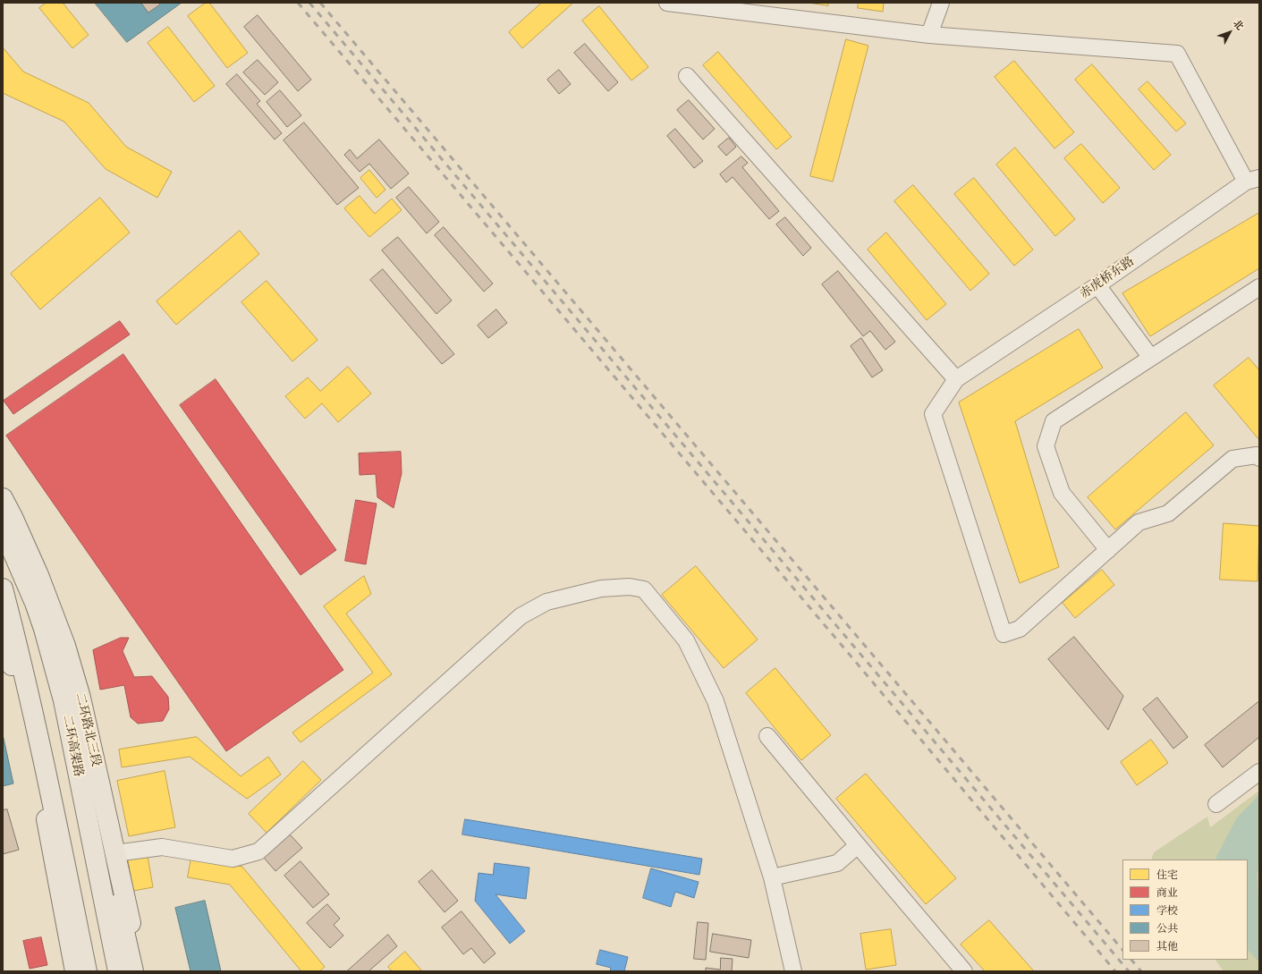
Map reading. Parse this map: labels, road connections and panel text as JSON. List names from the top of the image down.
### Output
{
  "streets": {
    "main road": ["二环路北三段", "二环高架路"],
    "street": ["赤虎桥东路"]
  },
  "legend": [
    "住宅",
    "商业",
    "学校",
    "公共",
    "其他"
  ],
  "north": "top right"
}
